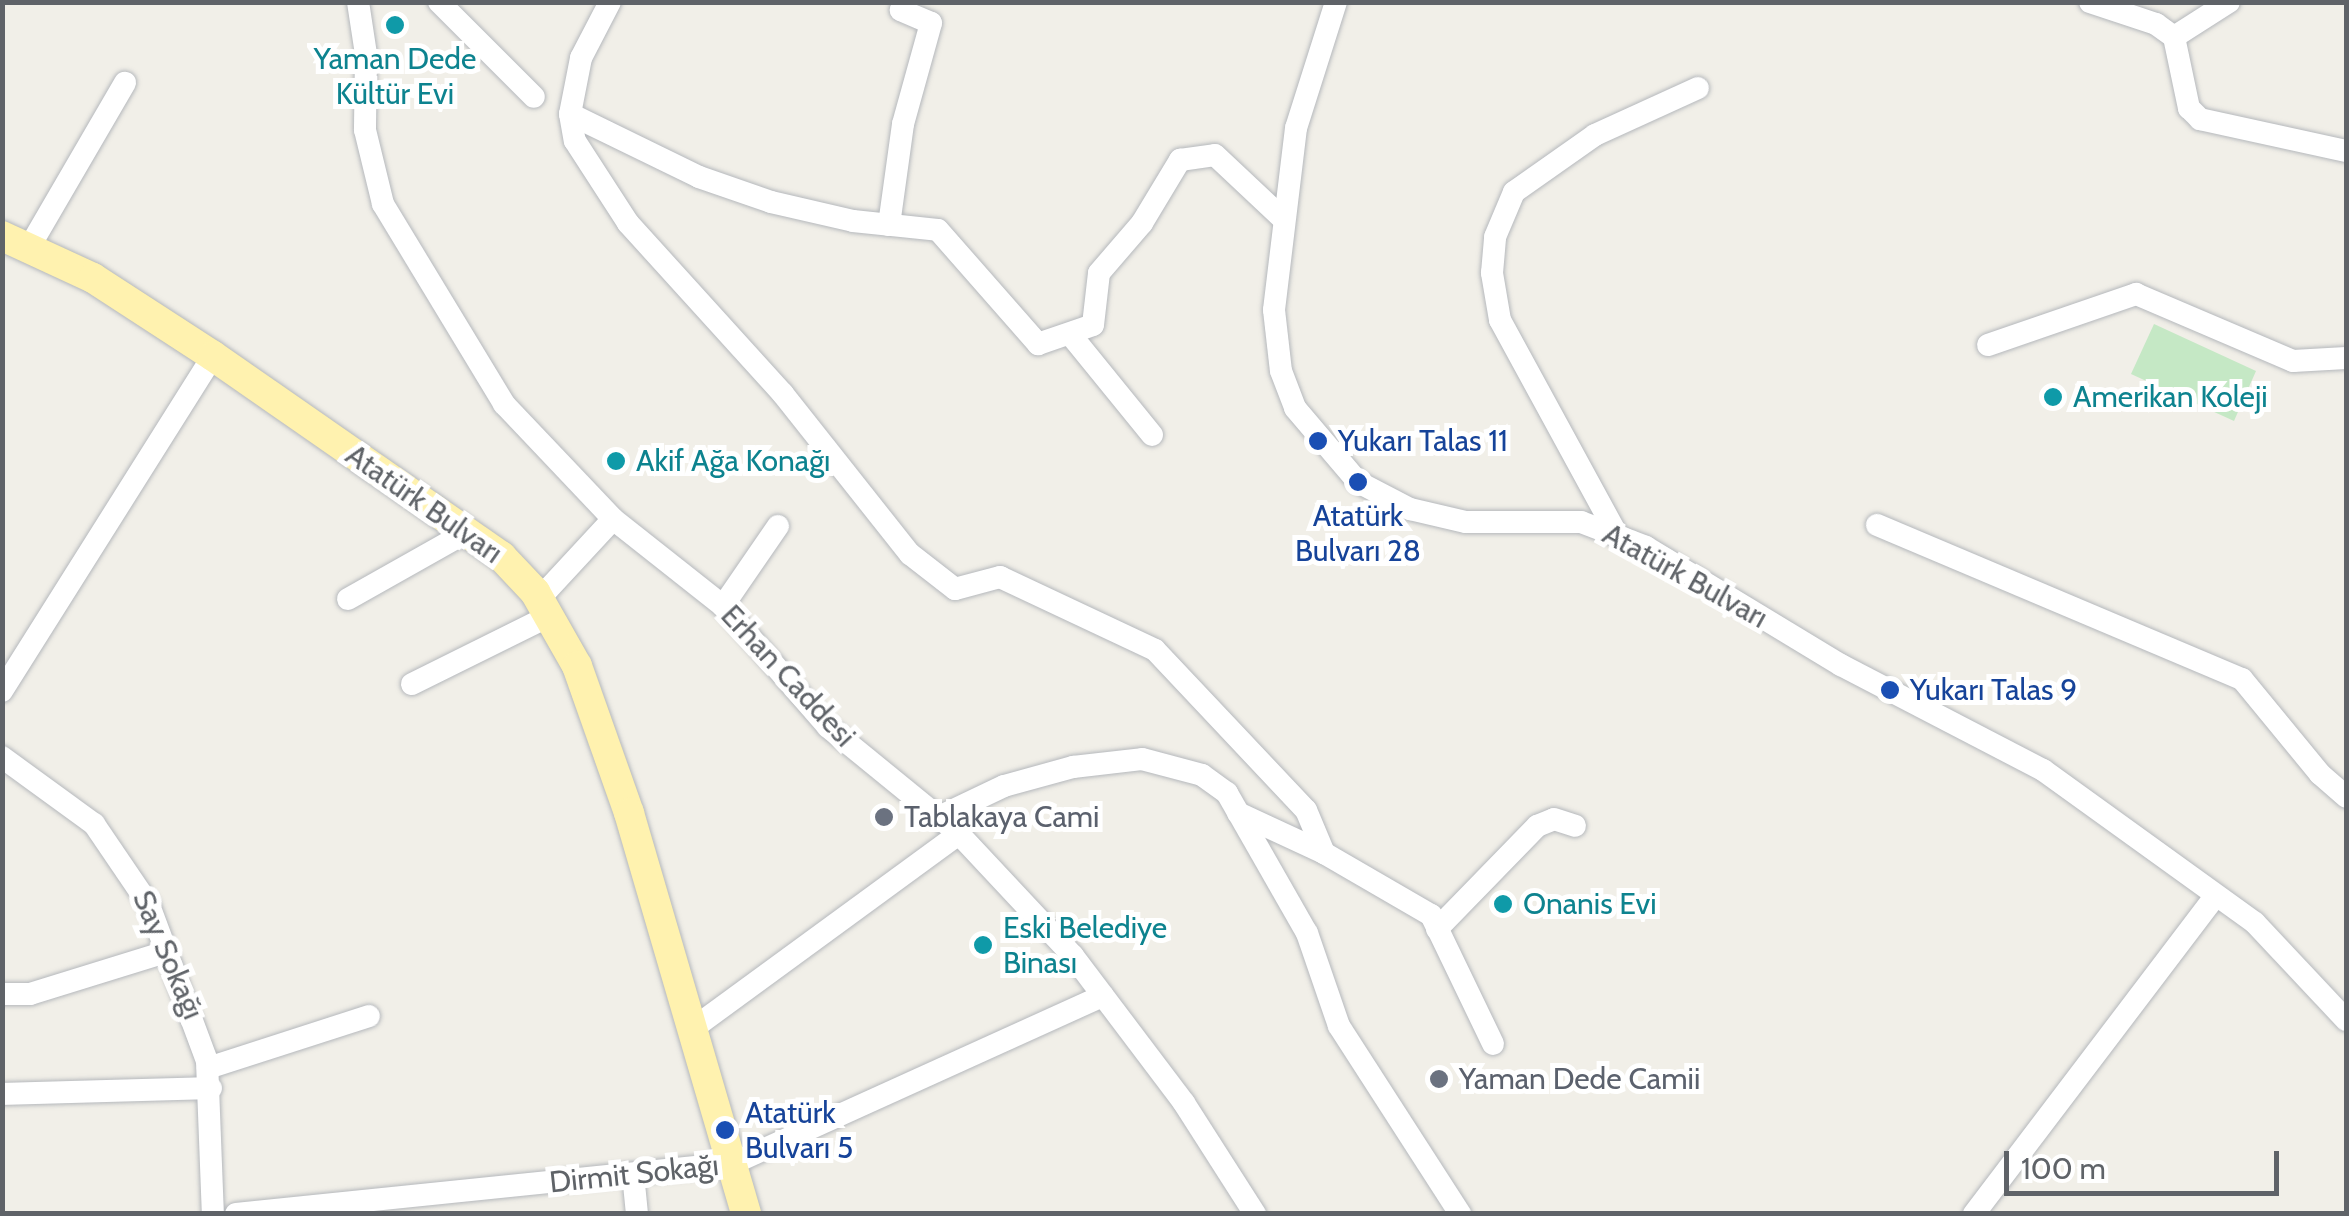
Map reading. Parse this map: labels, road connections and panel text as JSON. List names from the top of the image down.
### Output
{
  "streets": {
    "main road": ["Atatürk Bulvarı"],
    "street": ["Erhan Caddesi", "Say Sokağı", "Dirmit Sokağı"]
  },
  "crossings": [
    ["Atatürk Bulvarı", "Dirmit Sokağı"],
    ["Erhan Caddesi", "Dirmit Sokağı"]
  ],
  "places": [
    "Yaman Dede Kültür Evi",
    "Amerikan Koleji",
    "Yukarı Talas 11",
    "Akif Ağa Konağı",
    "Atatürk Bulvarı 28",
    "Yukarı Talas 9",
    "Tablakaya Cami",
    "Onanis Evi",
    "Eski Belediye Binası",
    "Yaman Dede Camii",
    "Atatürk Bulvarı 5"
  ],
  "scale_bar": "100 m"
}
